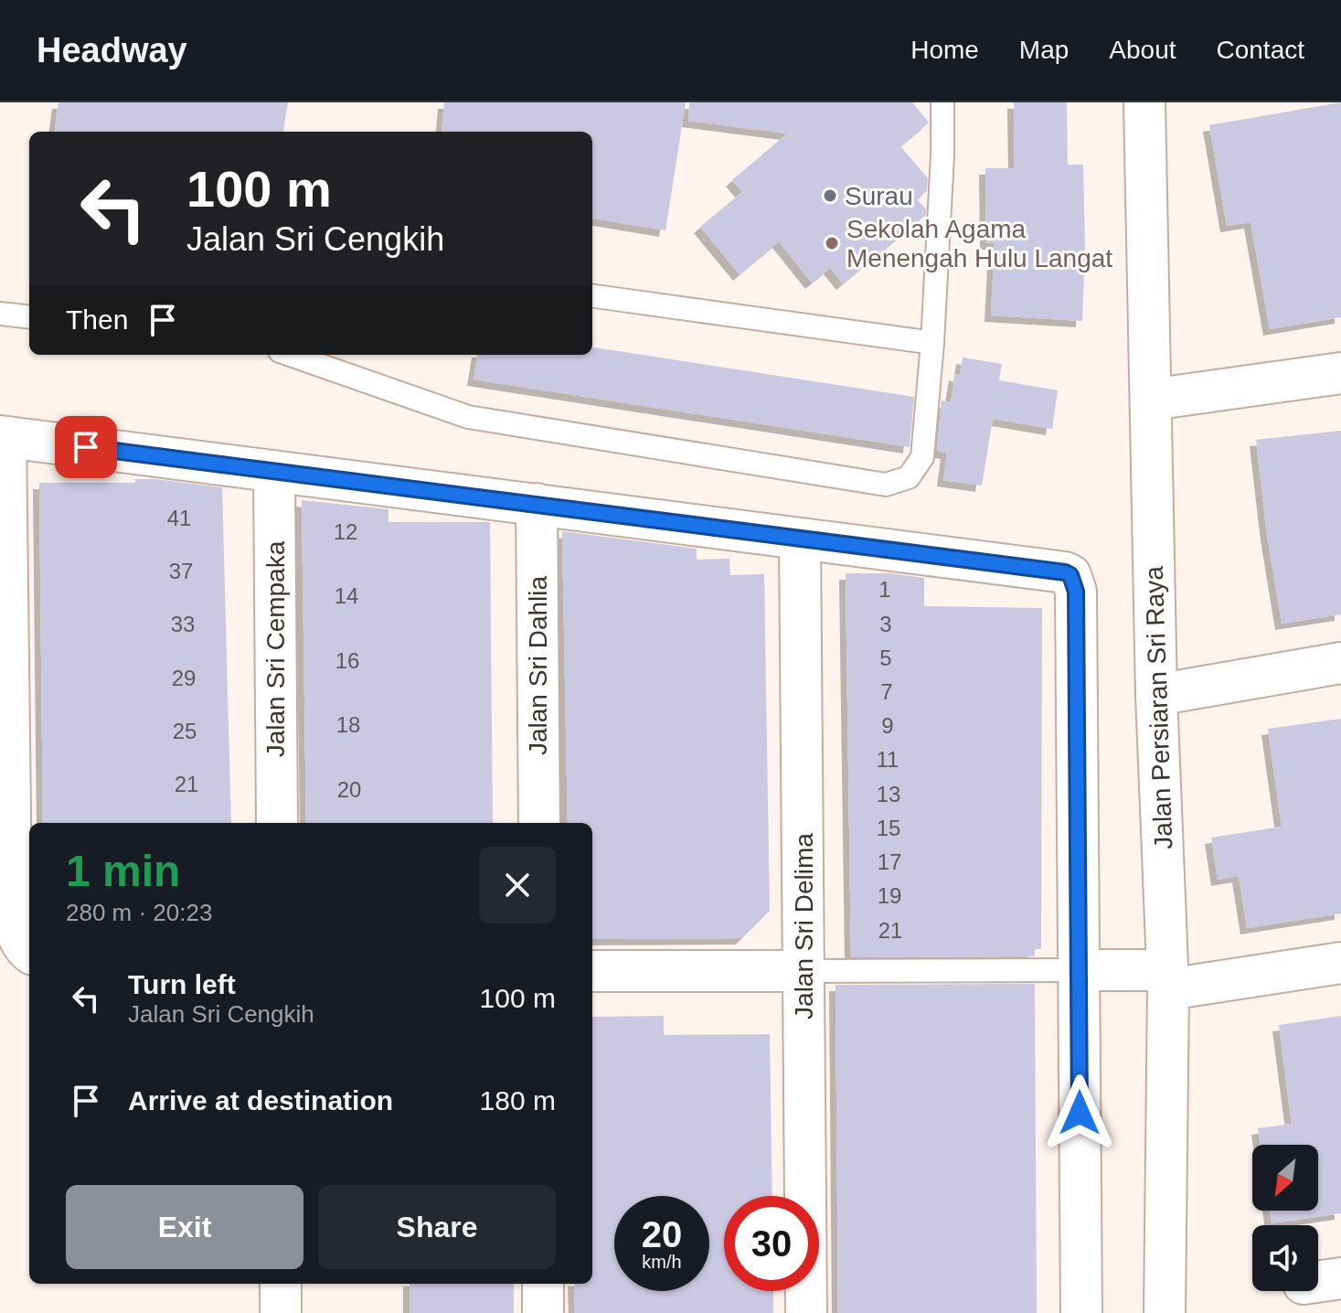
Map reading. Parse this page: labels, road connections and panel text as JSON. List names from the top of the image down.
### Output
{
  "streets": {
    "street": [
      "Jalan Sri Cempaka",
      "Jalan Sri Dahlia",
      "Jalan Persiaran Sri Raya",
      "Jalan Sri Delima"
    ]
  },
  "places": ["Surau", "Sekolah Agama Menengah Hulu Langat"],
  "house_numbers": [
    "41",
    "12",
    "37",
    "1",
    "14",
    "33",
    "3",
    "5",
    "16",
    "29",
    "7",
    "18",
    "9",
    "25",
    "11",
    "21",
    "20",
    "13",
    "15",
    "17",
    "19",
    "21"
  ],
  "north": "bottom left",
  "page": {
    "header": "Headway",
    "nav": [
      "Home",
      "Map",
      "About",
      "Contact"
    ],
    "turn": ["100 m", "Jalan Sri Cengkih"],
    "then": "Then",
    "heading": ["1 min", "280 m · 20:23"],
    "list": [
      {
        "name": "Turn left",
        "note": "Jalan Sri Cengkih",
        "value": "100 m"
      },
      {
        "name": "Arrive at destination",
        "value": "180 m"
      }
    ],
    "buttons": ["Exit", "Share"],
    "speed": "20 km/h",
    "limit": "30"
  }
}
